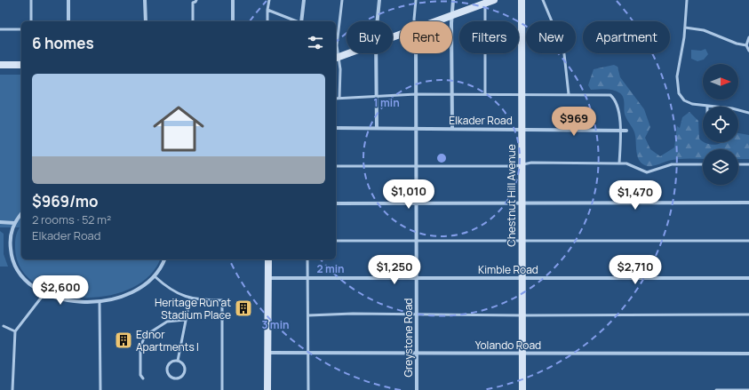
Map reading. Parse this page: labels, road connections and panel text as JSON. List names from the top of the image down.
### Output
{
  "streets": {
    "street": [
      "Elkader Road",
      "Chestnut Hill Avenue",
      "Kimble Road",
      "Greystone Road",
      "Yolando Road"
    ]
  },
  "crossings": [
    ["Elkader Road", "Chestnut Hill Avenue"],
    ["Elkader Road", "Greystone Road"],
    ["Chestnut Hill Avenue", "Kimble Road"],
    ["Chestnut Hill Avenue", "Yolando Road"],
    ["Kimble Road", "Greystone Road"],
    ["Greystone Road", "Yolando Road"]
  ],
  "places": {
    "building": ["Heritage Run at Stadium Place", "Ednor Apartments I"]
  },
  "north": "right",
  "page": {
    "chip": [
      "Buy",
      "Rent",
      "Filters",
      "New",
      "Apartment"
    ],
    "heading": "6 homes",
    "list": [
      {
        "name": "$969/mo",
        "note": "2 rooms · 52 m² · Elkader Road"
      }
    ],
    "price": [
      "$969",
      "$1,010",
      "$1,470",
      "$1,250",
      "$2,710",
      "$2,600"
    ]
  },
  "rings": ["1 min", "2 min", "3 min"]
}
